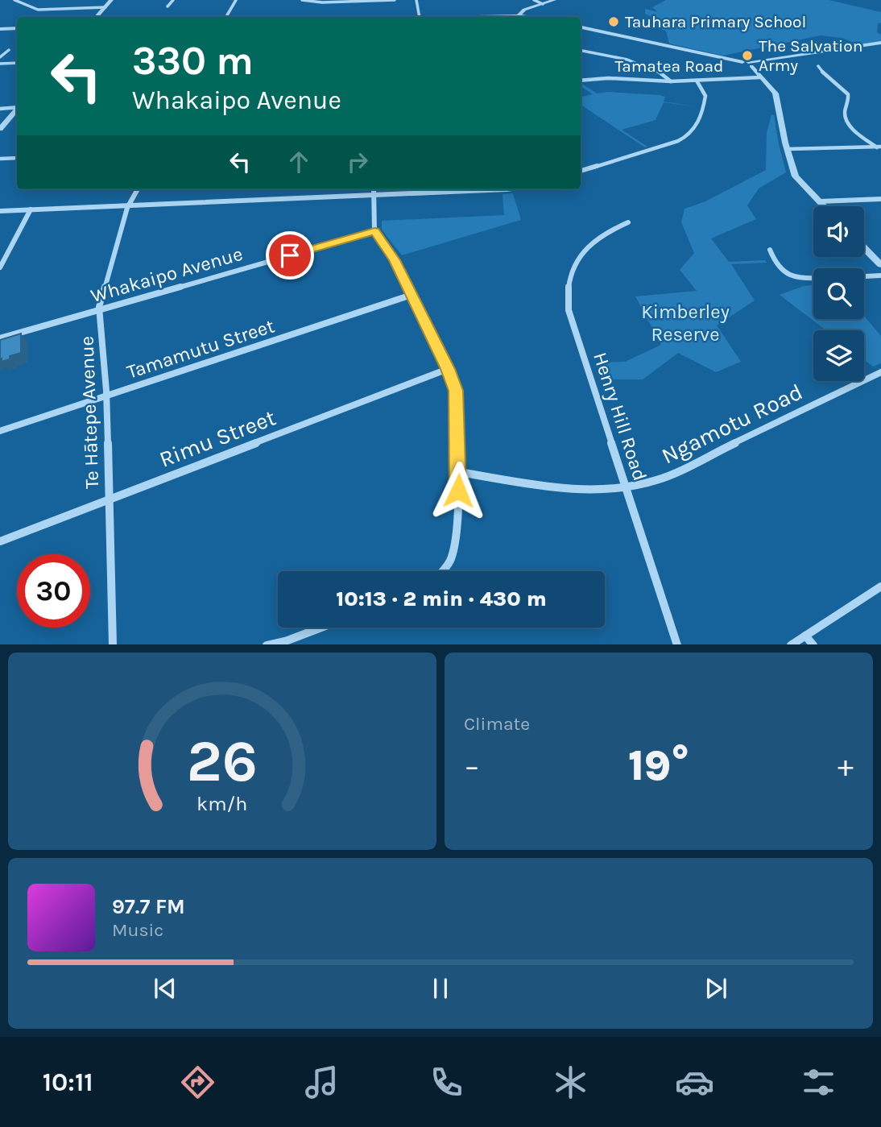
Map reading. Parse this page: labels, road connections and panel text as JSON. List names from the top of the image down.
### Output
{
  "streets": {
    "street": [
      "Tamatea Road",
      "Whakaipo Avenue",
      "Tamamutu Street",
      "Te Hātepe Avenue",
      "Henry Hill Road",
      "Ngamotu Road",
      "Rimu Street"
    ]
  },
  "crossings": [
    ["Whakaipo Avenue", "Te Hātepe Avenue"],
    ["Tamamutu Street", "Te Hātepe Avenue"],
    ["Te Hātepe Avenue", "Rimu Street"],
    ["Henry Hill Road", "Ngamotu Road"]
  ],
  "parks": ["Kimberley Reserve"],
  "places": ["Tauhara Primary School", "The Salvation Army"],
  "page": {
    "turn": ["330 m", "Whakaipo Avenue"],
    "limit": "30",
    "trip": "10:13 · 2 min · 430 m",
    "tile": "Climate",
    "heat": ["−", "19°", "+"],
    "song": ["97.7 FM", "Music"],
    "tabs": "10:11",
    "gauge": ["26", "km/h"]
  }
}
